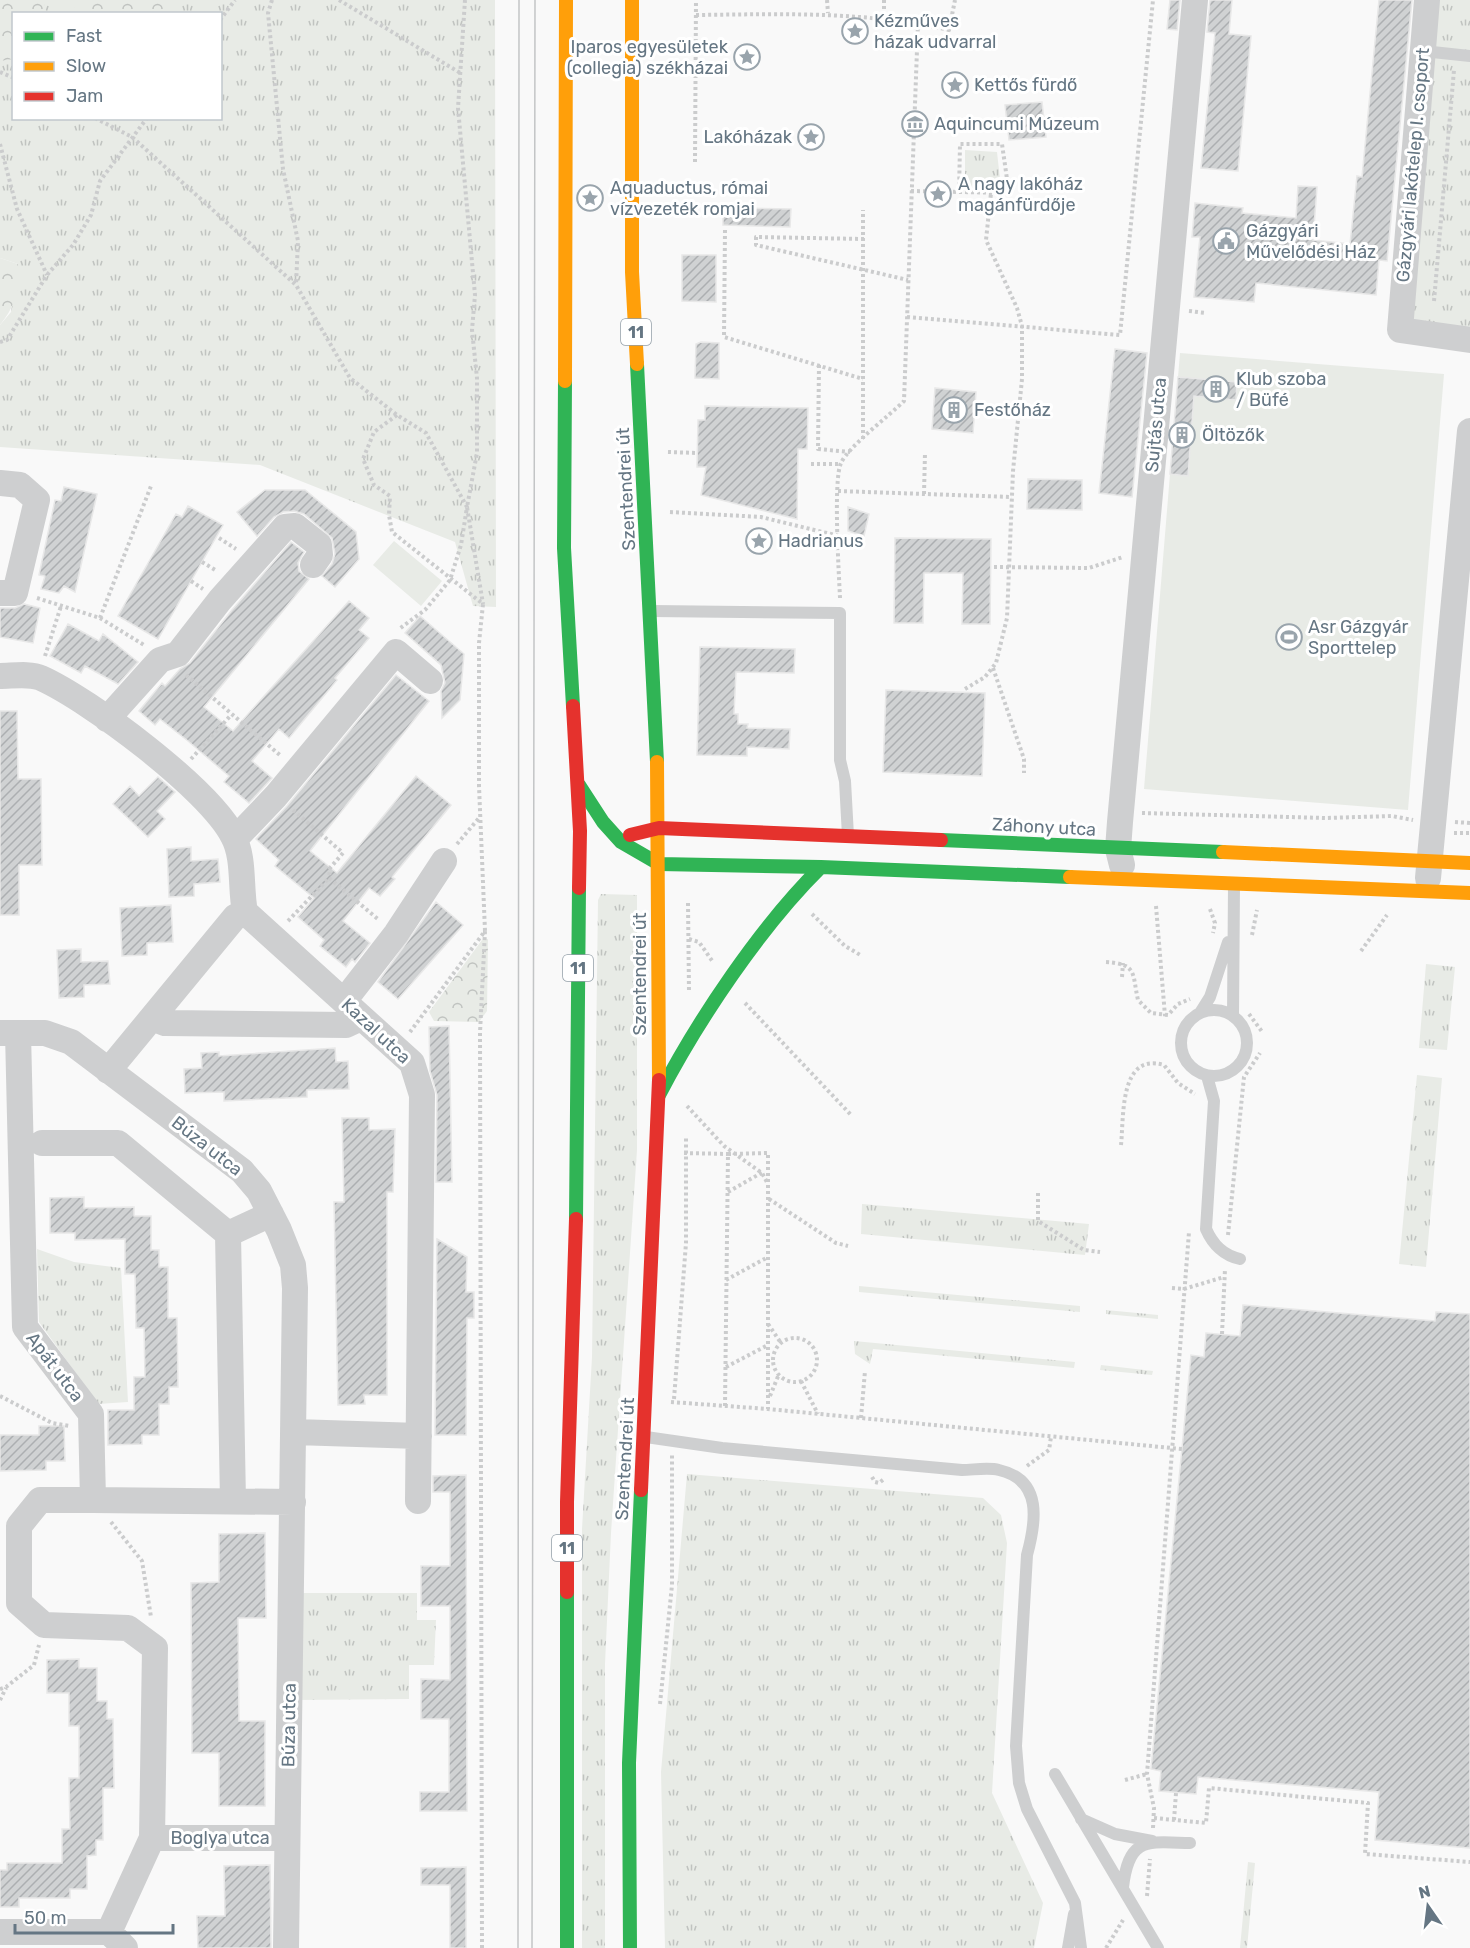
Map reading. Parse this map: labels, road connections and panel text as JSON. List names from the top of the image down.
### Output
{
  "streets": {
    "main road": ["11", "Szentendrei út", "Záhony utca"],
    "street": [
      "Gázgyári lakótelep I. csoport",
      "Sujtás utca",
      "Kazal utca",
      "Búza utca",
      "Apát utca",
      "Boglya utca"
    ]
  },
  "crossings": [
    ["Sujtás utca", "Záhony utca"],
    ["Szentendrei út", "Záhony utca"],
    ["Búza utca", "Apát utca"],
    ["Búza utca", "Boglya utca"]
  ],
  "places": {
    "place": [
      "Kézműves házak udvarral",
      "Iparos egyesületek (collegia) székházai",
      "Kettős fürdő",
      "Lakóházak",
      "A nagy lakóház magánfürdője",
      "Aquaductus, római vízvezeték romjai",
      "Hadrianus"
    ],
    "museum": ["Aquincumi Múzeum"],
    "public building": ["Gázgyári Művelődési Ház"],
    "building": ["Klub szoba / Büfé", "Festőház", "Öltözők"],
    "sports": ["Asr Gázgyár Sporttelep"]
  },
  "legend": ["Fast", "Slow", "Jam"],
  "scale_bar": "50 m",
  "north": "top"
}
